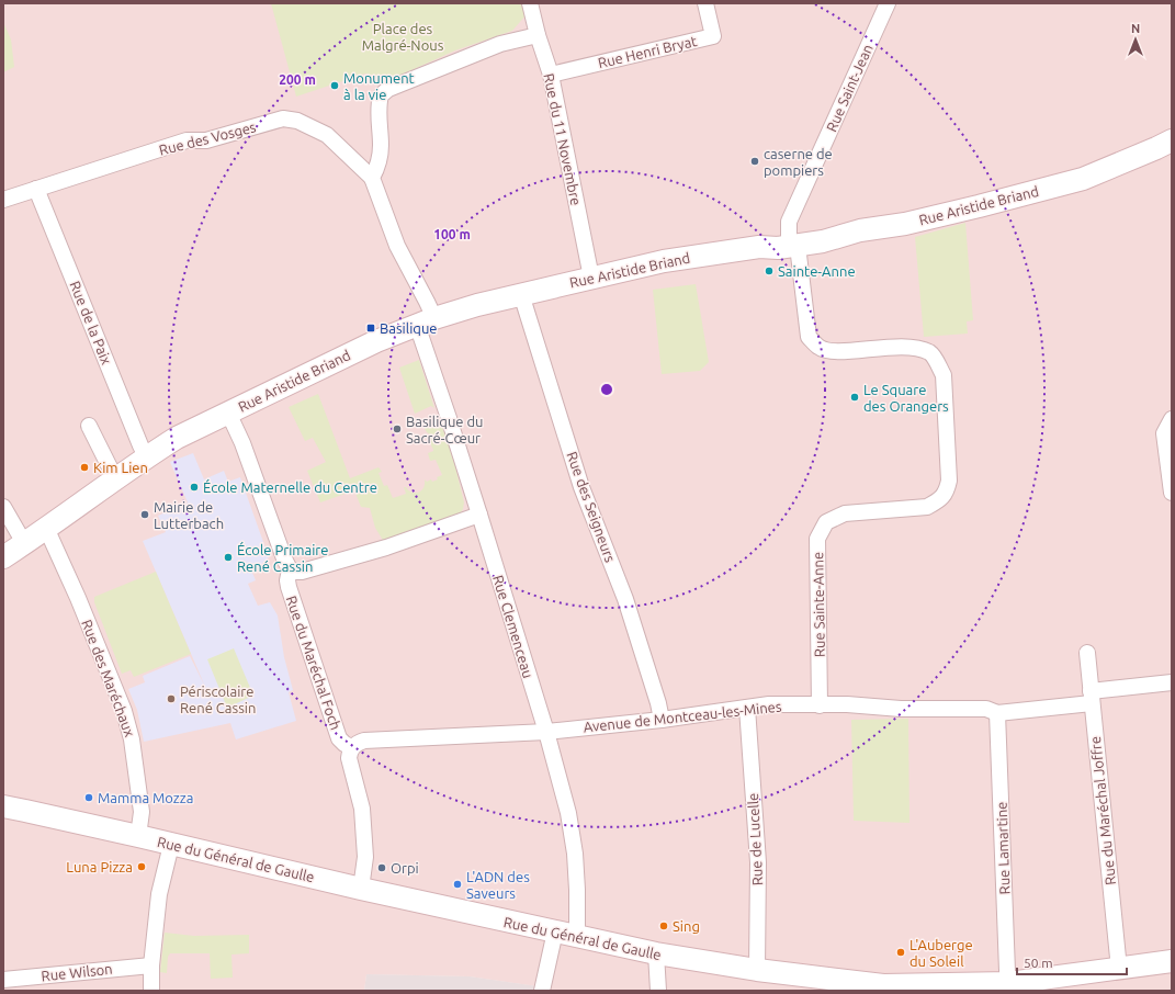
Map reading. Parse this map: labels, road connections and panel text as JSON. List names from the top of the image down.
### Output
{
  "streets": {
    "main road": ["Rue Aristide Briand", "Rue du Général de Gaulle"],
    "street": [
      "Rue Henri Bryat",
      "Rue Saint-Jean",
      "Rue des Vosges",
      "Rue du 11 Novembre",
      "Rue de la Paix",
      "Rue des Seigneurs",
      "Rue Sainte-Anne",
      "Rue Clemenceau",
      "Rue du Maréchal Foch",
      "Rue des Maréchaux",
      "Avenue de Montceau-les-Mines",
      "Rue du Maréchal Joffre",
      "Rue de Lucelle",
      "Rue Lamartine",
      "Rue Wilson"
    ]
  },
  "crossings": [
    ["Rue Henri Bryat", "Rue du 11 Novembre"],
    ["Rue Saint-Jean", "Rue Aristide Briand"],
    ["Rue Saint-Jean", "Rue Sainte-Anne"],
    ["Rue des Vosges", "Rue de la Paix"],
    ["Rue des Vosges", "Rue Clemenceau"],
    ["Rue du 11 Novembre", "Rue Aristide Briand"],
    ["Rue Aristide Briand", "Rue de la Paix"],
    ["Rue Aristide Briand", "Rue des Seigneurs"],
    ["Rue Aristide Briand", "Rue Sainte-Anne"],
    ["Rue Aristide Briand", "Rue Clemenceau"],
    ["Rue Aristide Briand", "Rue du Maréchal Foch"],
    ["Rue Aristide Briand", "Rue des Maréchaux"],
    ["Rue des Seigneurs", "Avenue de Montceau-les-Mines"],
    ["Rue Sainte-Anne", "Avenue de Montceau-les-Mines"],
    ["Rue Clemenceau", "Avenue de Montceau-les-Mines"],
    ["Rue Clemenceau", "Rue du Général de Gaulle"],
    ["Rue du Maréchal Foch", "Avenue de Montceau-les-Mines"],
    ["Rue des Maréchaux", "Rue du Général de Gaulle"],
    ["Avenue de Montceau-les-Mines", "Rue du Maréchal Joffre"],
    ["Avenue de Montceau-les-Mines", "Rue de Lucelle"],
    ["Avenue de Montceau-les-Mines", "Rue Lamartine"],
    ["Rue du Maréchal Joffre", "Rue du Général de Gaulle"],
    ["Rue de Lucelle", "Rue du Général de Gaulle"],
    ["Rue Lamartine", "Rue du Général de Gaulle"]
  ],
  "parks": ["Place des Malgré-Nous"],
  "places": {
    "other": [
      "Monument à la vie",
      "caserne de pompiers",
      "Sainte-Anne",
      "Le Square des Orangers",
      "Basilique du Sacré-Cœur",
      "Kim Lien",
      "École Maternelle du Centre",
      "Mairie de Lutterbach",
      "École Primaire René Cassin",
      "Périscolaire René Cassin",
      "Mamma Mozza",
      "Luna Pizza",
      "Orpi",
      "L'ADN des Saveurs",
      "Sing",
      "L'Auberge du Soleil"
    ],
    "transit": ["Basilique"]
  },
  "scale_bar": "50 m",
  "north": "top",
  "rings": ["200 m", "100 m"]
}
